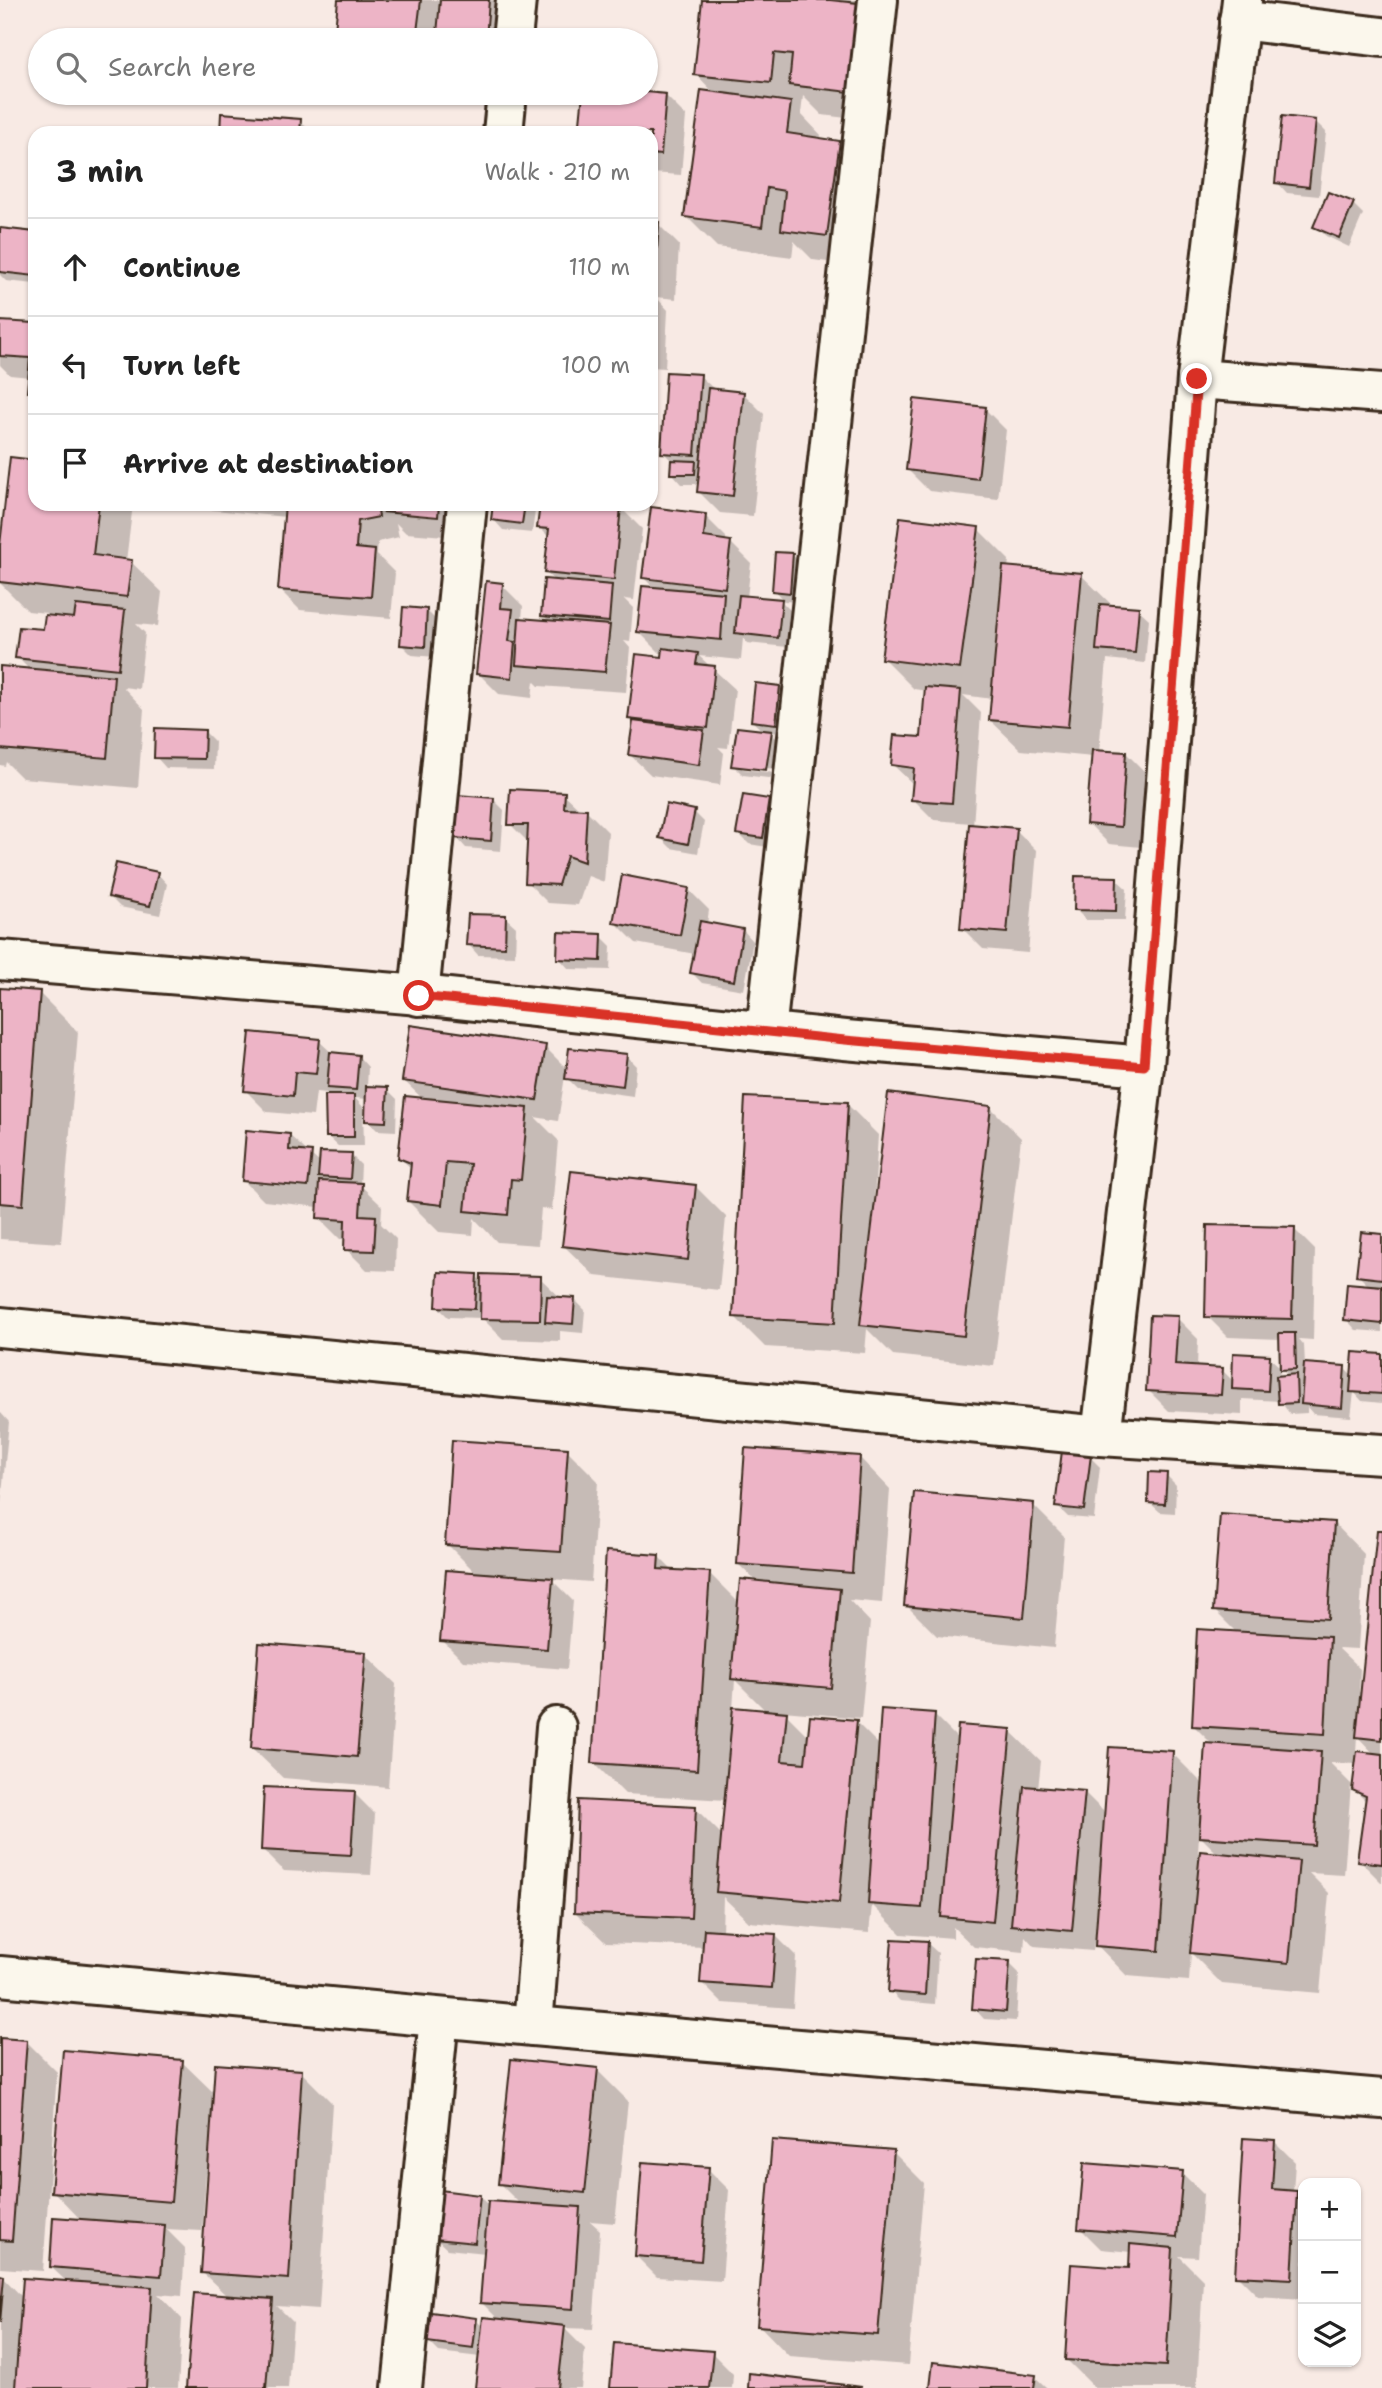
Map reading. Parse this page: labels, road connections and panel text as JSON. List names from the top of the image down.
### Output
{
  "page": {
    "search": "Search here",
    "heading": ["3 min", "Walk · 210 m"],
    "list": [
      ["Continue", "110 m"],
      ["Turn left", "100 m"],
      "Arrive at destination"
    ],
    "map_buttons": ["+", "−"]
  }
}
